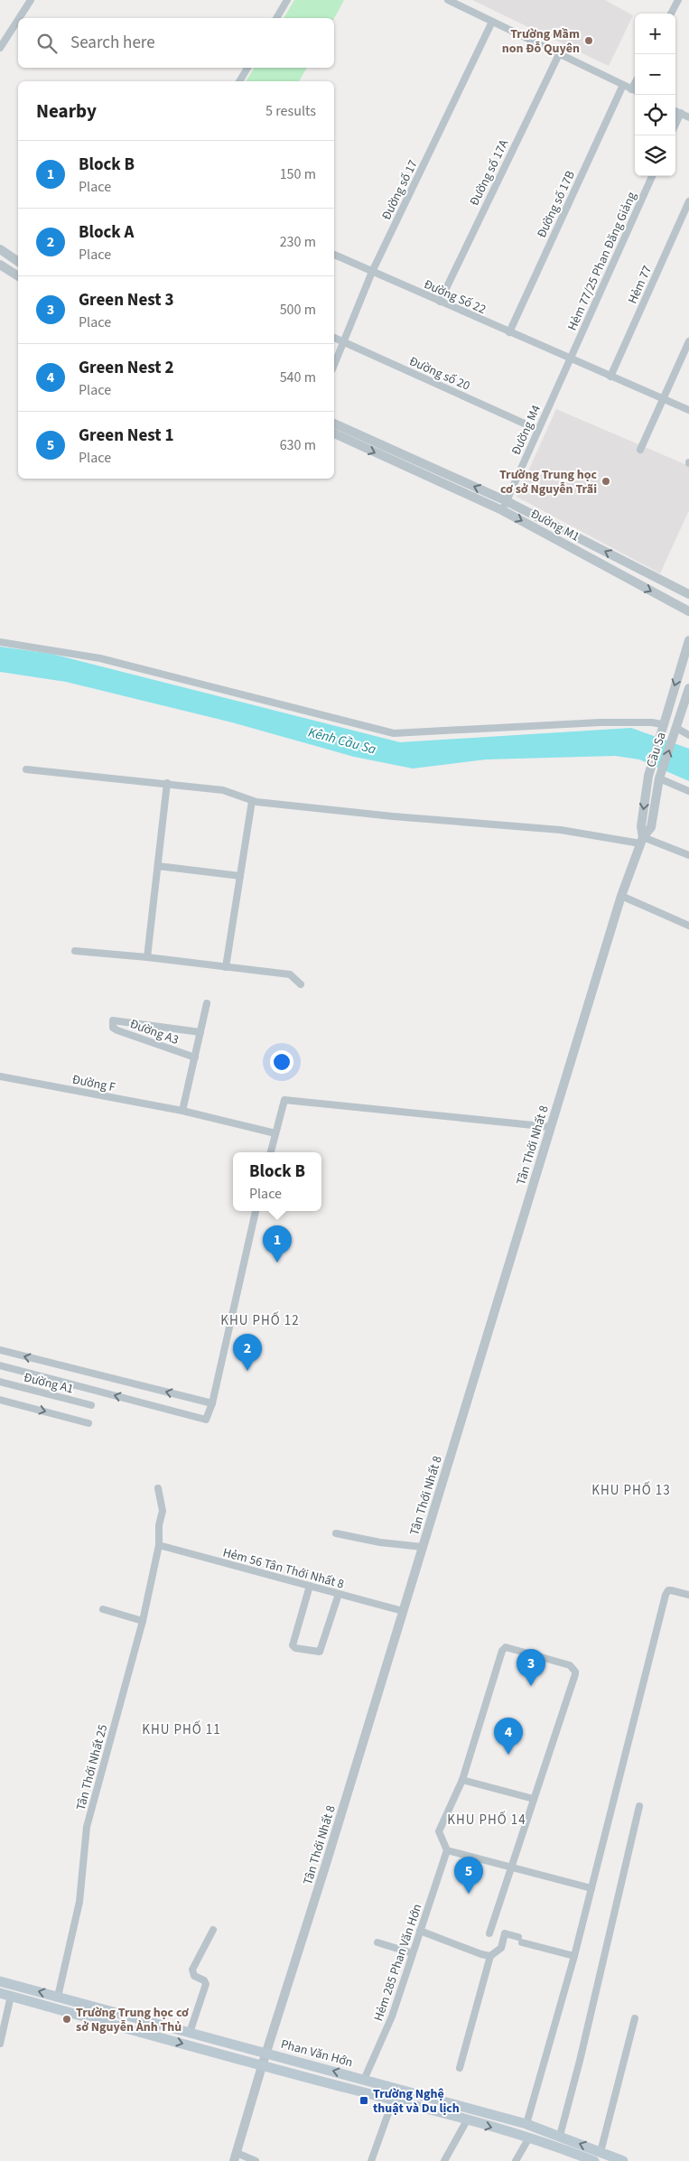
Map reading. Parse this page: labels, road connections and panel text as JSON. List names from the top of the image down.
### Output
{
  "streets": {
    "main road": ["Phan Văn Hớn"],
    "street": [
      "Đường số 17A",
      "Đường số 17",
      "Đường số 17B",
      "Hẻm 77/25 Phan Đăng Giảng",
      "Hẻm 77",
      "Đường Số 22",
      "Đường số 20",
      "Đường M4",
      "Đường M1",
      "Cầu Sa",
      "Đường A3",
      "Đường F",
      "Tân Thới Nhất 8",
      "Đường A1",
      "Hẻm 56 Tân Thới Nhất 8",
      "Tân Thới Nhất 25",
      "Hẻm 285 Phan Văn Hớn"
    ]
  },
  "crossings": [
    ["Đường số 17A", "Đường Số 22"],
    ["Đường số 17", "Đường Số 22"],
    ["Đường số 17", "Đường số 20"],
    ["Đường số 17B", "Đường Số 22"],
    ["Hẻm 77/25 Phan Đăng Giảng", "Đường Số 22"],
    ["Hẻm 77/25 Phan Đăng Giảng", "Đường M4"],
    ["Hẻm 77", "Đường Số 22"],
    ["Đường Số 22", "Đường M4"],
    ["Đường số 20", "Đường M4"],
    ["Đường M4", "Đường M1"],
    ["Cầu Sa", "Tân Thới Nhất 8"],
    ["Tân Thới Nhất 8", "Hẻm 56 Tân Thới Nhất 8"],
    ["Tân Thới Nhất 8", "Phan Văn Hớn"],
    ["Hẻm 56 Tân Thới Nhất 8", "Tân Thới Nhất 25"],
    ["Tân Thới Nhất 25", "Phan Văn Hớn"],
    ["Hẻm 285 Phan Văn Hớn", "Phan Văn Hớn"]
  ],
  "districts": [
    "KHU PHỐ 12",
    "KHU PHỐ 13",
    "KHU PHỐ 11",
    "KHU PHỐ 14"
  ],
  "water": ["Kênh Cầu Sa"],
  "places": {
    "other": ["Trường Mầm non Đỗ Quyên", "Trường Trung học cơ sở Nguyễn Trãi", "Trường Trung học cơ sở Nguyễn Ảnh Thủ"],
    "transit": ["Trường Nghệ thuật và Du lịch"]
  },
  "page": {
    "map_buttons": ["+", "−"],
    "search": "Search here",
    "heading": ["Nearby", "5 results"],
    "list": [
      {
        "mark": "1",
        "name": "Block B",
        "note": "Place",
        "value": "150 m"
      },
      {
        "mark": "2",
        "name": "Block A",
        "note": "Place",
        "value": "230 m"
      },
      {
        "mark": "3",
        "name": "Green Nest 3",
        "note": "Place",
        "value": "500 m"
      },
      {
        "mark": "4",
        "name": "Green Nest 2",
        "note": "Place",
        "value": "540 m"
      },
      {
        "mark": "5",
        "name": "Green Nest 1",
        "note": "Place",
        "value": "630 m"
      }
    ],
    "popup": ["Block B", "Place"],
    "pins": [
      "1",
      "2",
      "3",
      "4",
      "5"
    ]
  }
}
